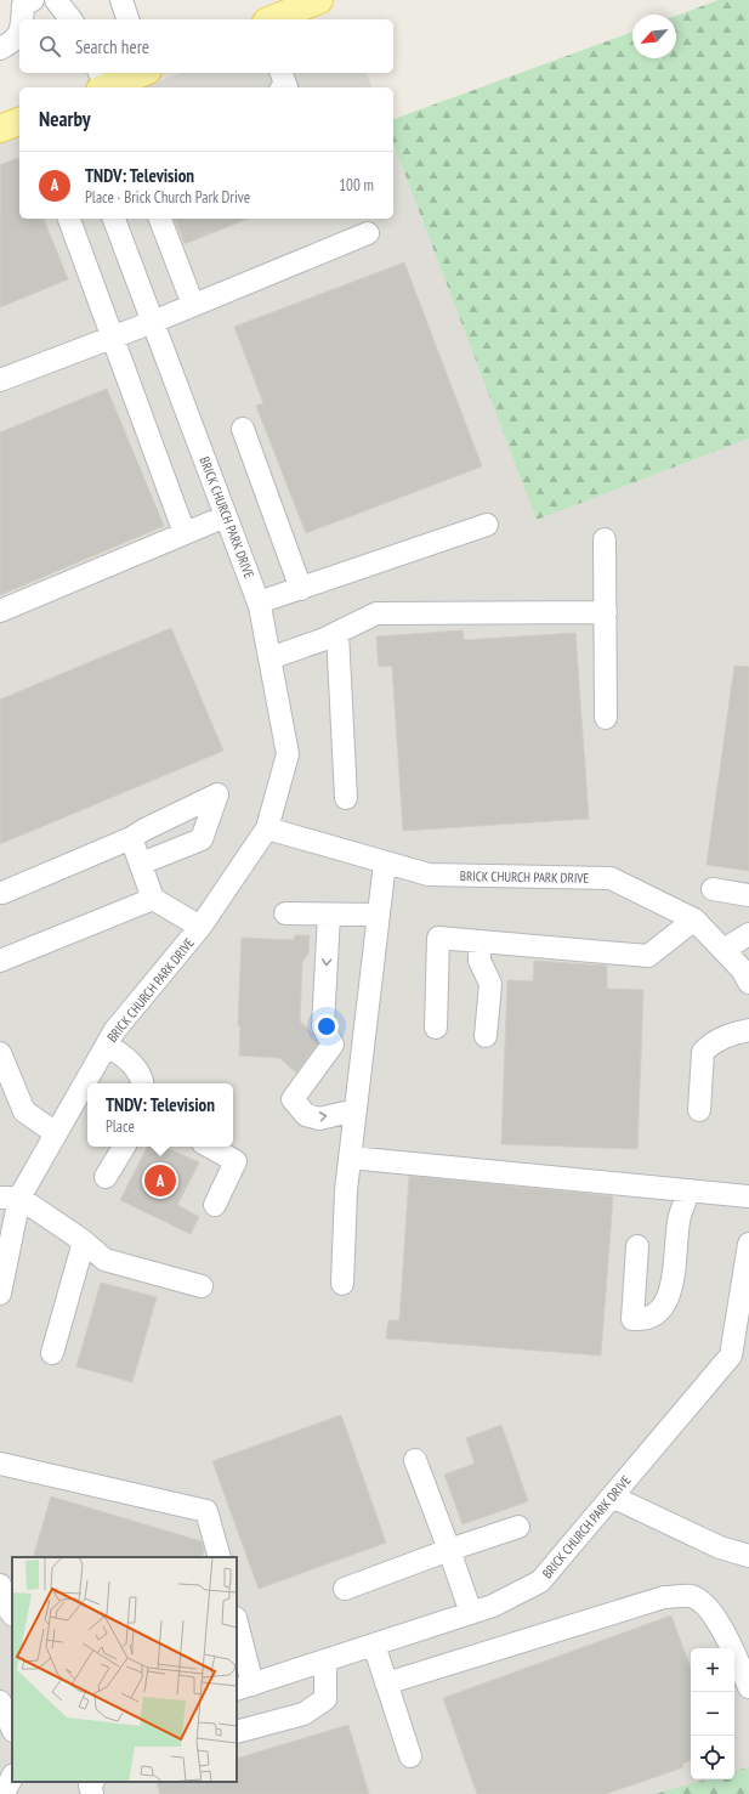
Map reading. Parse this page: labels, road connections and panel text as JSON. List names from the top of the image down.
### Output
{
  "streets": {
    "street": ["BRICK CHURCH PARK DRIVE"]
  },
  "north": "bottom left",
  "page": {
    "search": "Search here",
    "heading": "Nearby",
    "list": [
      {
        "mark": "A",
        "name": "TNDV: Television",
        "note": "Place · Brick Church Park Drive",
        "value": "100 m"
      }
    ],
    "popup": ["TNDV: Television", "Place"],
    "pins": "A",
    "map_buttons": ["+", "−"]
  }
}
